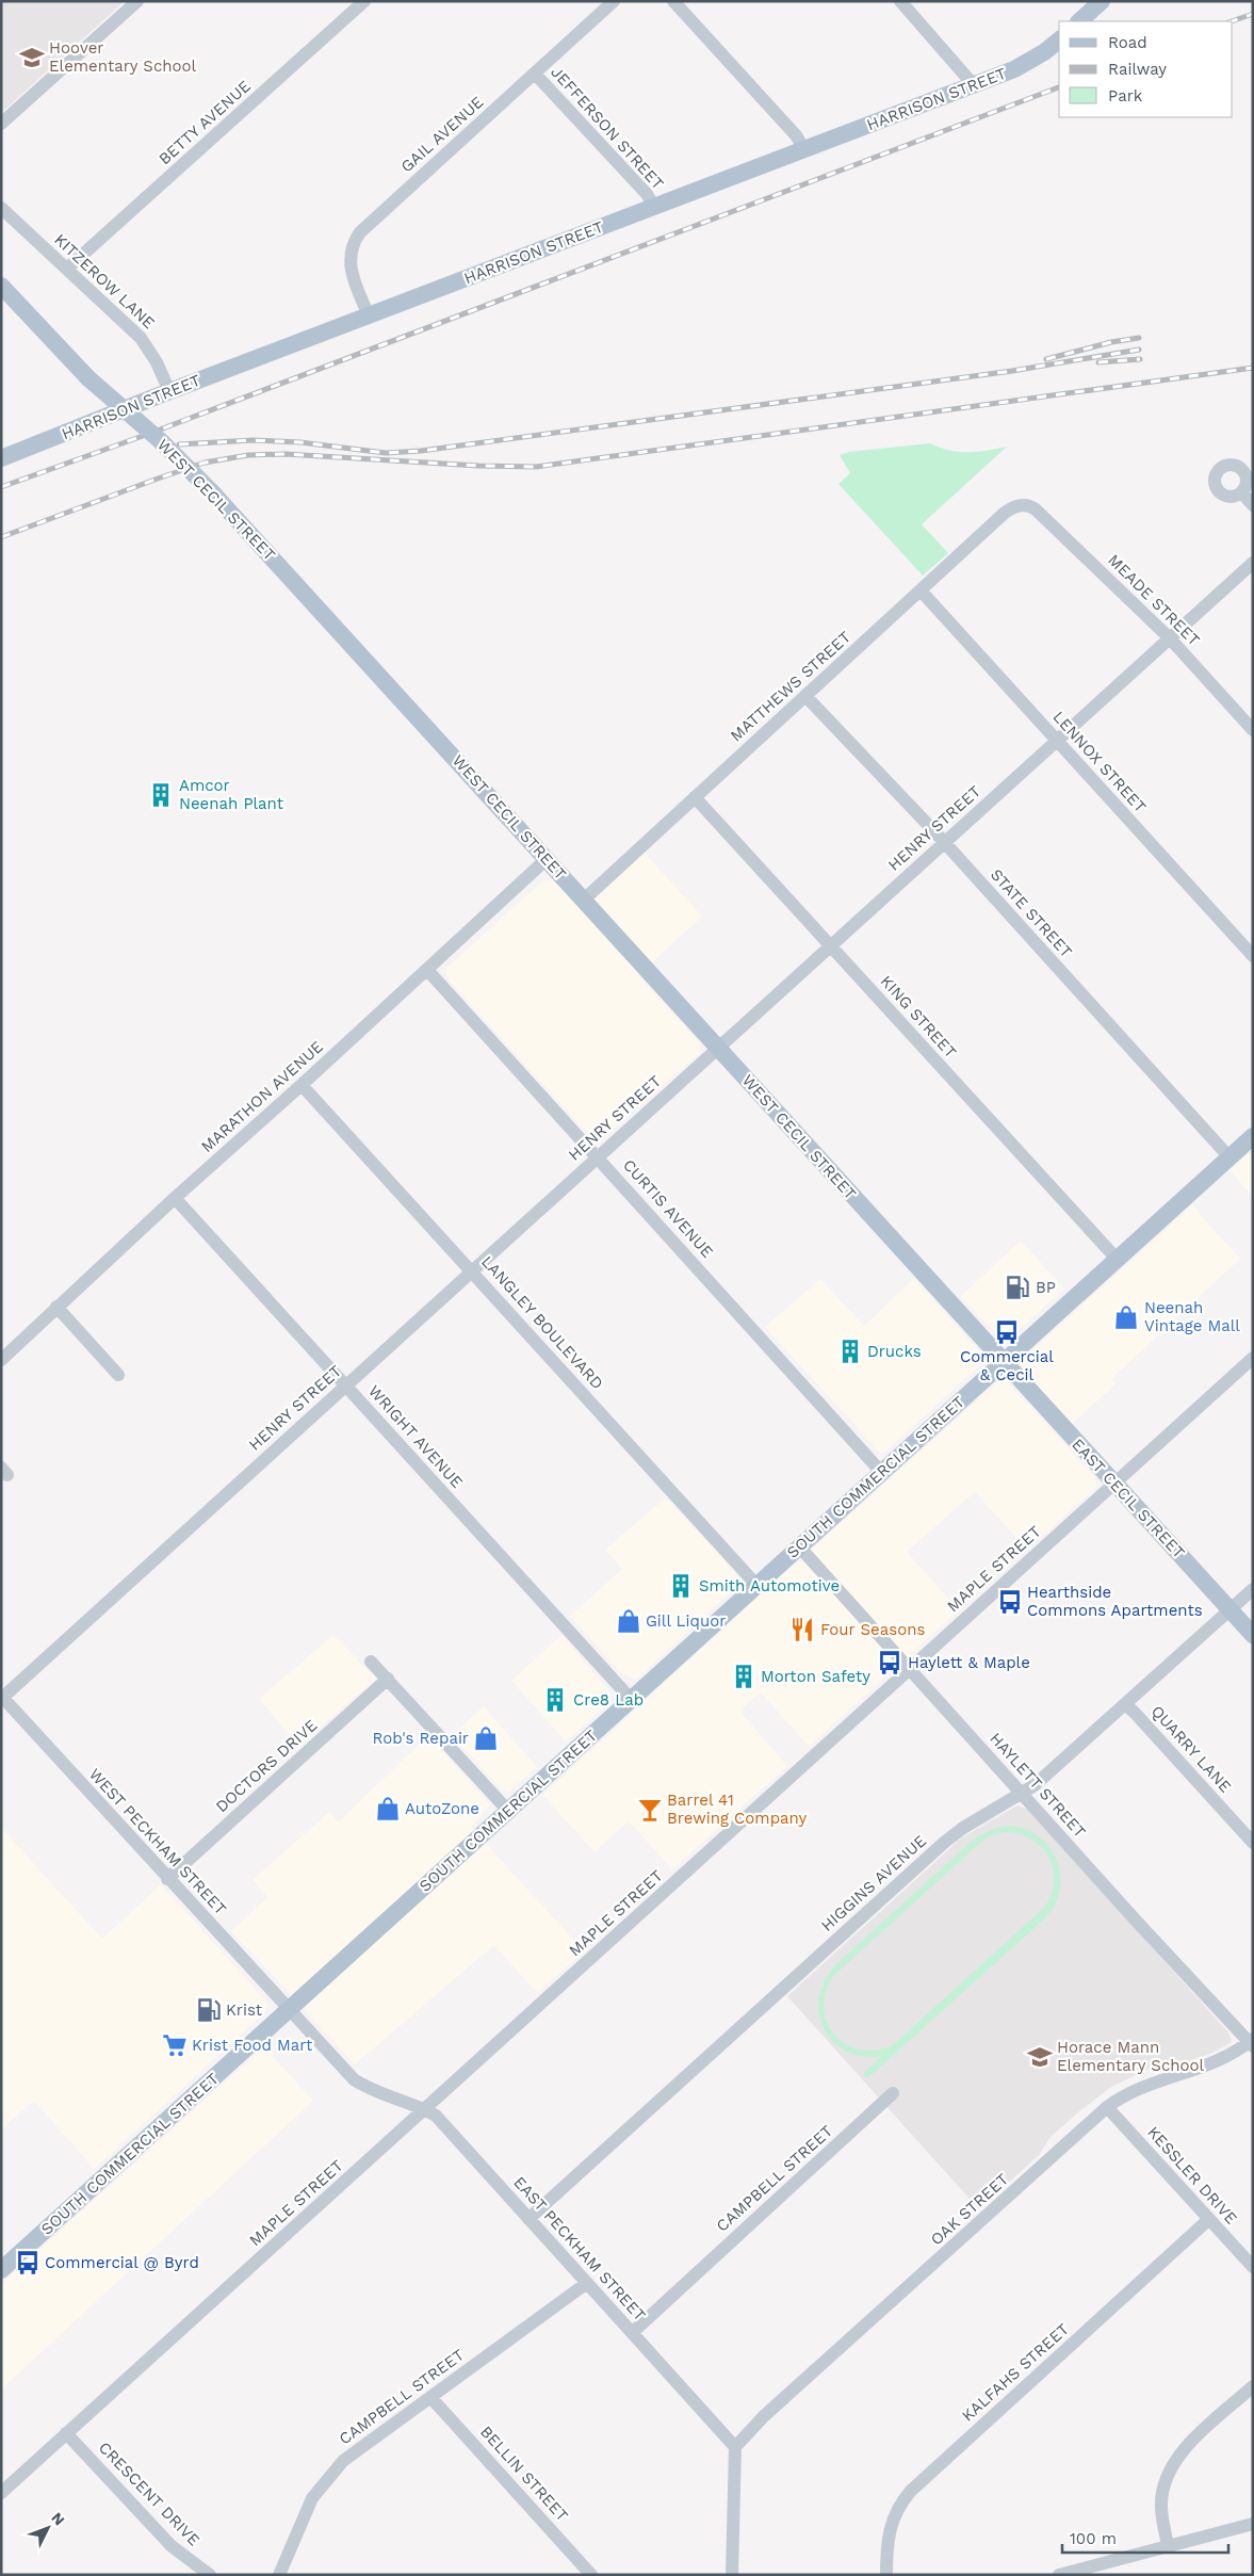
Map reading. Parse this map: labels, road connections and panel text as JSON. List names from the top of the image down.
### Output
{
  "streets": {
    "main road": [
      "HARRISON STREET",
      "WEST CECIL STREET",
      "SOUTH COMMERCIAL STREET",
      "EAST CECIL STREET"
    ],
    "street": [
      "BETTY AVENUE",
      "JEFFERSON STREET",
      "GAIL AVENUE",
      "KITZEROW LANE",
      "MEADE STREET",
      "MATTHEWS STREET",
      "LENNOX STREET",
      "HENRY STREET",
      "STATE STREET",
      "KING STREET",
      "MARATHON AVENUE",
      "CURTIS AVENUE",
      "LANGLEY BOULEVARD",
      "WRIGHT AVENUE",
      "MAPLE STREET",
      "QUARRY LANE",
      "DOCTORS DRIVE",
      "HAYLETT STREET",
      "WEST PECKHAM STREET",
      "HIGGINS AVENUE",
      "KESSLER DRIVE",
      "CAMPBELL STREET",
      "OAK STREET",
      "EAST PECKHAM STREET",
      "KALFAHS STREET",
      "BELLIN STREET",
      "CRESCENT DRIVE"
    ]
  },
  "crossings": [
    ["HARRISON STREET", "JEFFERSON STREET"],
    ["HARRISON STREET", "GAIL AVENUE"],
    ["HARRISON STREET", "KITZEROW LANE"],
    ["BETTY AVENUE", "KITZEROW LANE"],
    ["JEFFERSON STREET", "GAIL AVENUE"],
    ["WEST CECIL STREET", "MATTHEWS STREET"],
    ["WEST CECIL STREET", "HENRY STREET"],
    ["WEST CECIL STREET", "MARATHON AVENUE"],
    ["WEST CECIL STREET", "SOUTH COMMERCIAL STREET"],
    ["WEST CECIL STREET", "EAST CECIL STREET"],
    ["MEADE STREET", "MATTHEWS STREET"],
    ["MEADE STREET", "HENRY STREET"],
    ["MATTHEWS STREET", "LENNOX STREET"],
    ["MATTHEWS STREET", "STATE STREET"],
    ["MATTHEWS STREET", "KING STREET"],
    ["LENNOX STREET", "HENRY STREET"],
    ["HENRY STREET", "STATE STREET"],
    ["HENRY STREET", "KING STREET"],
    ["HENRY STREET", "CURTIS AVENUE"],
    ["HENRY STREET", "LANGLEY BOULEVARD"],
    ["HENRY STREET", "WRIGHT AVENUE"],
    ["HENRY STREET", "WEST PECKHAM STREET"],
    ["STATE STREET", "SOUTH COMMERCIAL STREET"],
    ["KING STREET", "SOUTH COMMERCIAL STREET"],
    ["MARATHON AVENUE", "CURTIS AVENUE"],
    ["MARATHON AVENUE", "LANGLEY BOULEVARD"],
    ["MARATHON AVENUE", "WRIGHT AVENUE"],
    ["CURTIS AVENUE", "SOUTH COMMERCIAL STREET"],
    ["LANGLEY BOULEVARD", "SOUTH COMMERCIAL STREET"],
    ["WRIGHT AVENUE", "SOUTH COMMERCIAL STREET"],
    ["SOUTH COMMERCIAL STREET", "EAST CECIL STREET"],
    ["SOUTH COMMERCIAL STREET", "HAYLETT STREET"],
    ["SOUTH COMMERCIAL STREET", "WEST PECKHAM STREET"],
    ["SOUTH COMMERCIAL STREET", "EAST PECKHAM STREET"],
    ["EAST CECIL STREET", "MAPLE STREET"],
    ["EAST CECIL STREET", "HIGGINS AVENUE"],
    ["MAPLE STREET", "HAYLETT STREET"],
    ["MAPLE STREET", "EAST PECKHAM STREET"],
    ["MAPLE STREET", "CRESCENT DRIVE"],
    ["QUARRY LANE", "HIGGINS AVENUE"],
    ["DOCTORS DRIVE", "WEST PECKHAM STREET"],
    ["HAYLETT STREET", "HIGGINS AVENUE"],
    ["HAYLETT STREET", "OAK STREET"],
    ["WEST PECKHAM STREET", "EAST PECKHAM STREET"],
    ["HIGGINS AVENUE", "EAST PECKHAM STREET"],
    ["KESSLER DRIVE", "OAK STREET"],
    ["KESSLER DRIVE", "KALFAHS STREET"],
    ["CAMPBELL STREET", "EAST PECKHAM STREET"],
    ["CAMPBELL STREET", "BELLIN STREET"],
    ["OAK STREET", "EAST PECKHAM STREET"]
  ],
  "places": {
    "school or university": ["Hoover Elementary School", "Horace Mann Elementary School"],
    "building": [
      "Amcor Neenah Plant",
      "Drucks",
      "Smith Automotive",
      "Morton Safety",
      "Cre8 Lab"
    ],
    "fuel station": ["BP", "Krist"],
    "shop": [
      "Neenah Vintage Mall",
      "Gill Liquor",
      "Rob's Repair",
      "AutoZone"
    ],
    "bus stop": [
      "Commercial & Cecil",
      "Hearthside Commons Apartments",
      "Haylett & Maple",
      "Commercial @ Byrd"
    ],
    "restaurant": ["Four Seasons"],
    "bar": ["Barrel 41 Brewing Company"],
    "supermarket": ["Krist Food Mart"]
  },
  "legend": ["Road", "Railway", "Park"],
  "scale_bar": "100 m",
  "north": "top right"
}
